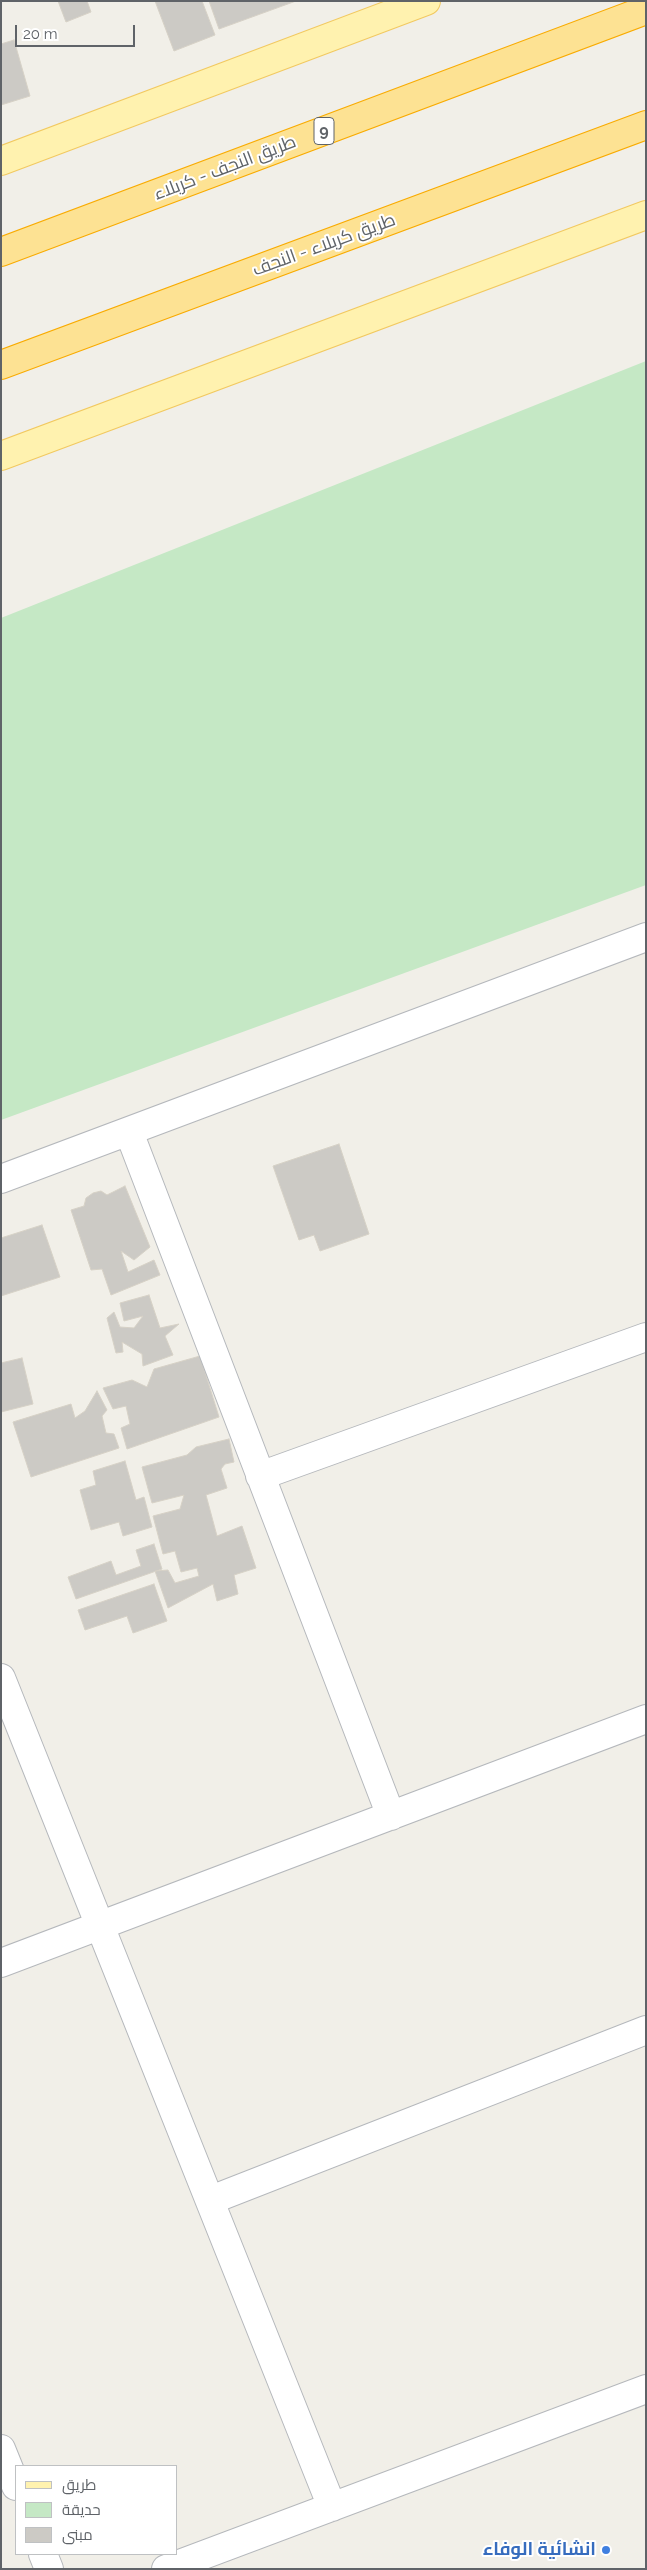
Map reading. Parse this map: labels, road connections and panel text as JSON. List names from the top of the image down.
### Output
{
  "streets": {
    "highway": ["9", "طريق النجف - کربلاء", "طريق کربلاء - النجف"]
  },
  "places": ["انشائية الوفاء"],
  "legend": ["طريق", "حديقة", "مبنى"],
  "scale_bar": "20 m"
}
